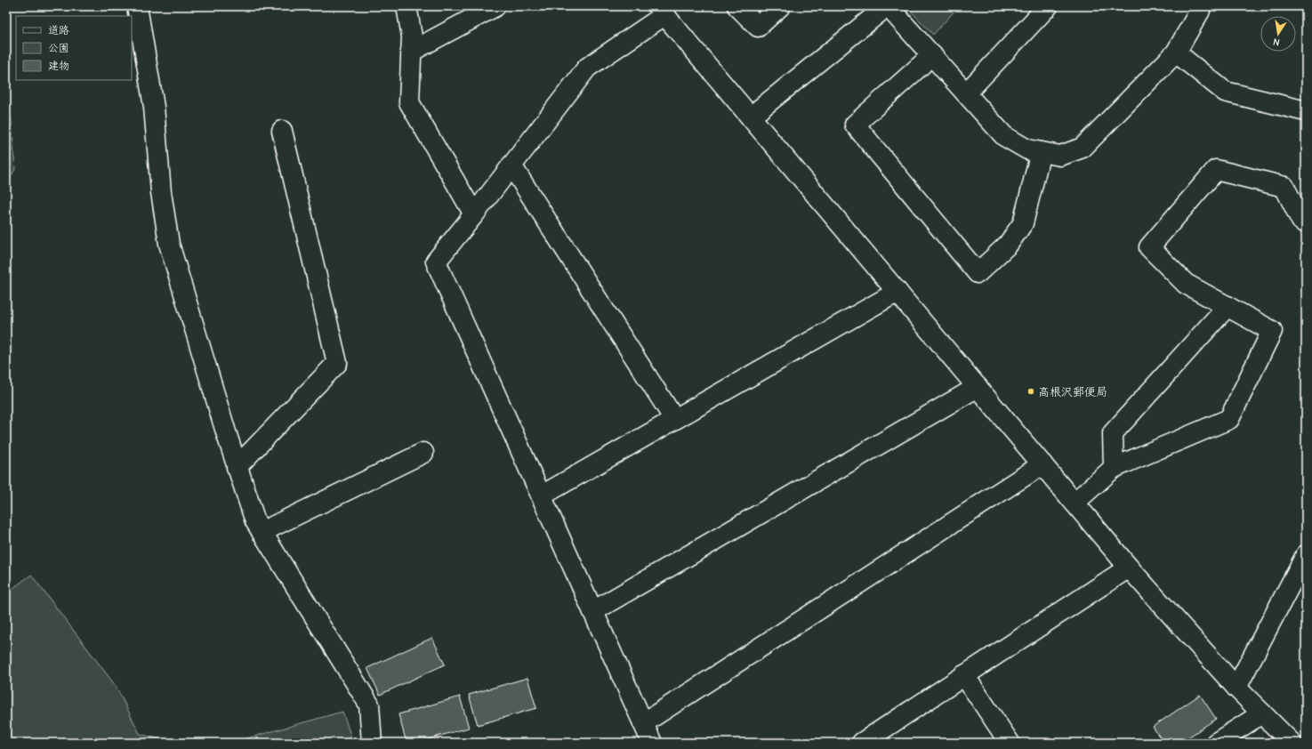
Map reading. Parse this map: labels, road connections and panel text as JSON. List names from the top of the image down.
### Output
{
  "places": ["高根沢郵便局"],
  "legend": ["道路", "公園", "建物"],
  "north": "bottom"
}
